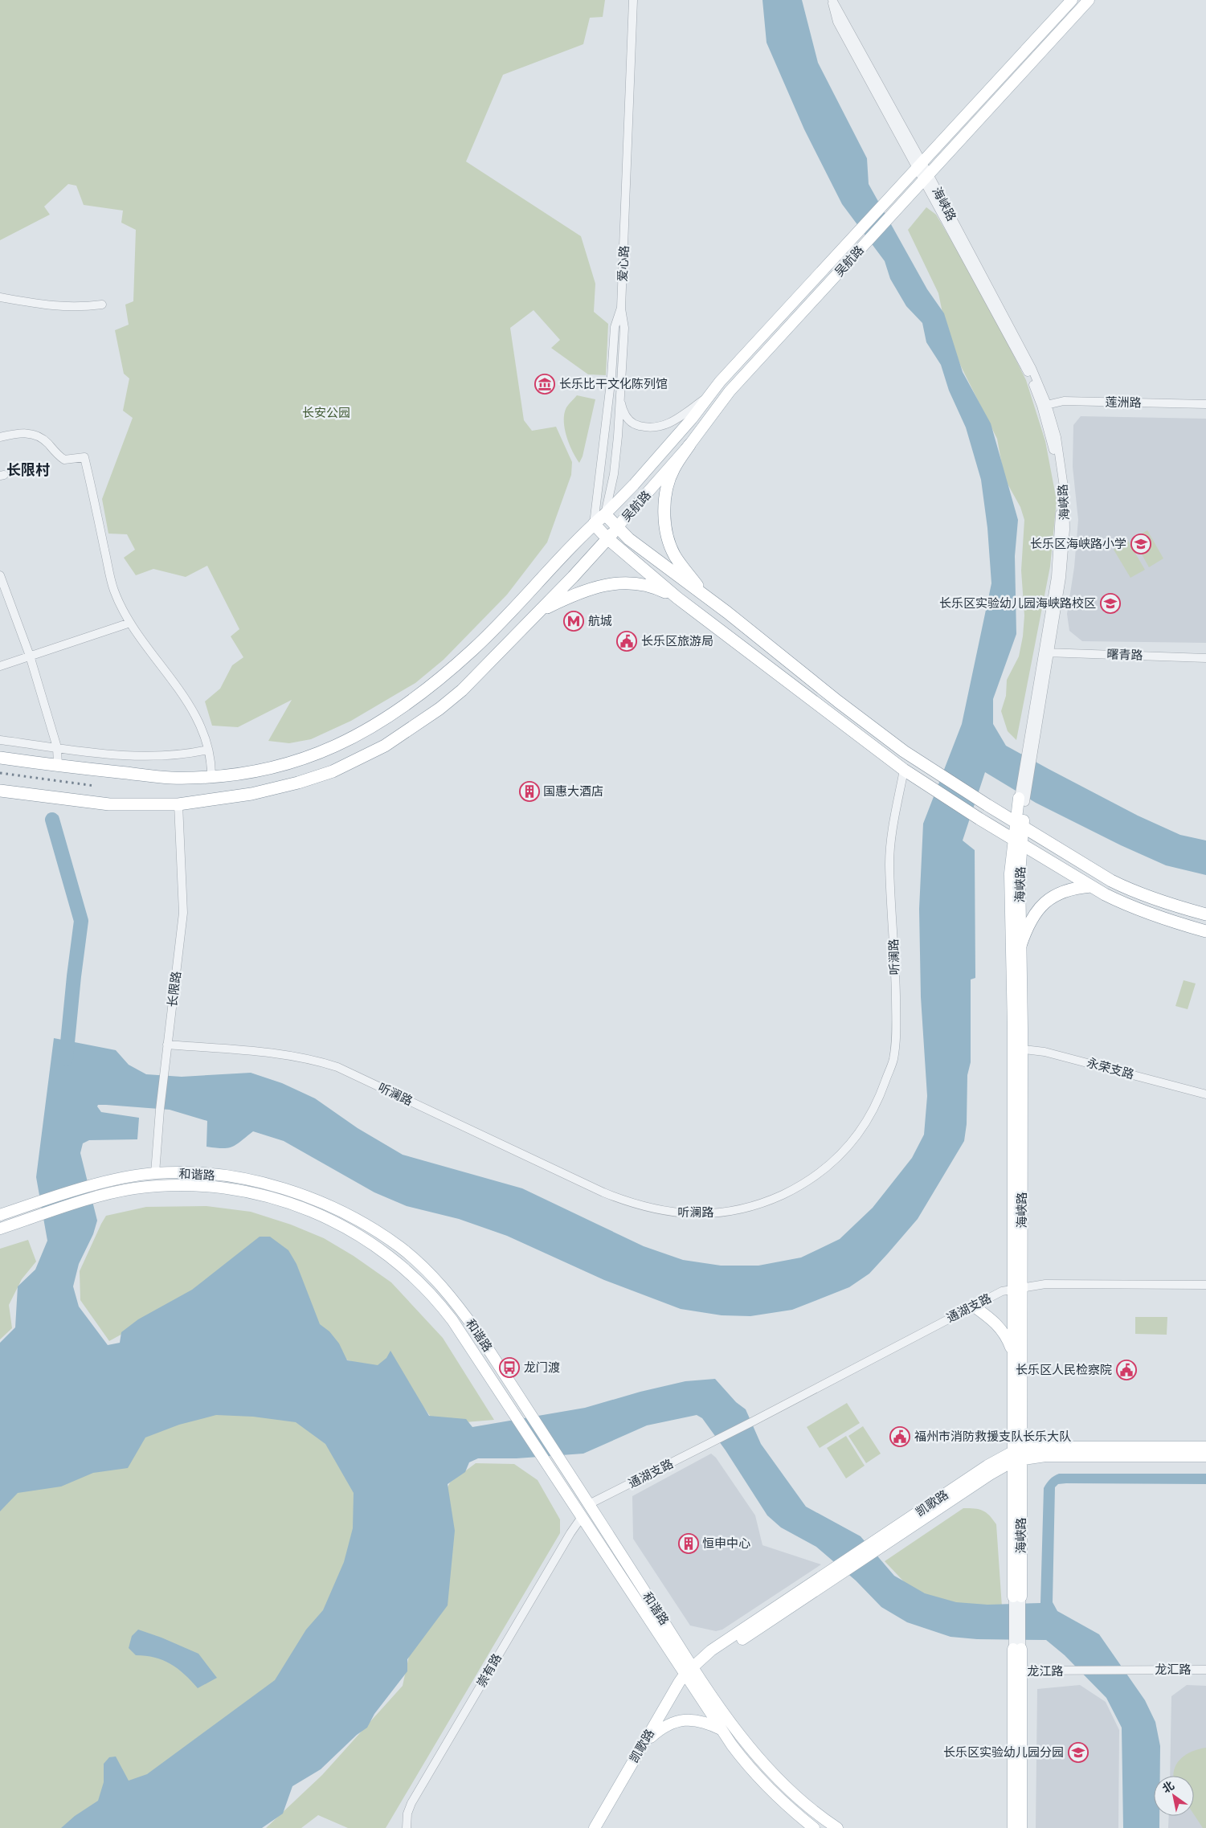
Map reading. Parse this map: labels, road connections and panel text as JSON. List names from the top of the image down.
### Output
{
  "streets": {
    "main road": [
      "海峡路",
      "吴航路",
      "和谐路",
      "凯歌路"
    ],
    "street": [
      "爱心路",
      "莲洲路",
      "曙青路",
      "听澜路",
      "长限路",
      "永荣支路",
      "通湖支路",
      "龙汇路",
      "崇有路",
      "龙江路"
    ]
  },
  "crossings": [
    ["海峡路", "吴航路"],
    ["海峡路", "莲洲路"],
    ["海峡路", "曙青路"],
    ["海峡路", "永荣支路"],
    ["海峡路", "通湖支路"],
    ["海峡路", "凯歌路"],
    ["海峡路", "龙江路"],
    ["听澜路", "长限路"],
    ["长限路", "和谐路"],
    ["和谐路", "通湖支路"],
    ["和谐路", "凯歌路"],
    ["和谐路", "崇有路"],
    ["龙汇路", "龙江路"]
  ],
  "districts": ["长限村"],
  "parks": ["长安公园"],
  "places": {
    "museum": ["长乐比干文化陈列馆"],
    "school or university": ["长乐区海峡路小学", "长乐区实验幼儿园海峡路校区", "长乐区实验幼儿园分园"],
    "metro station": ["航城"],
    "public building": ["长乐区旅游局", "长乐区人民检察院", "福州市消防救援支队长乐大队"],
    "building": ["国惠大酒店", "恒申中心"],
    "bus stop": ["龙门渡"]
  },
  "north": "top left"
}
